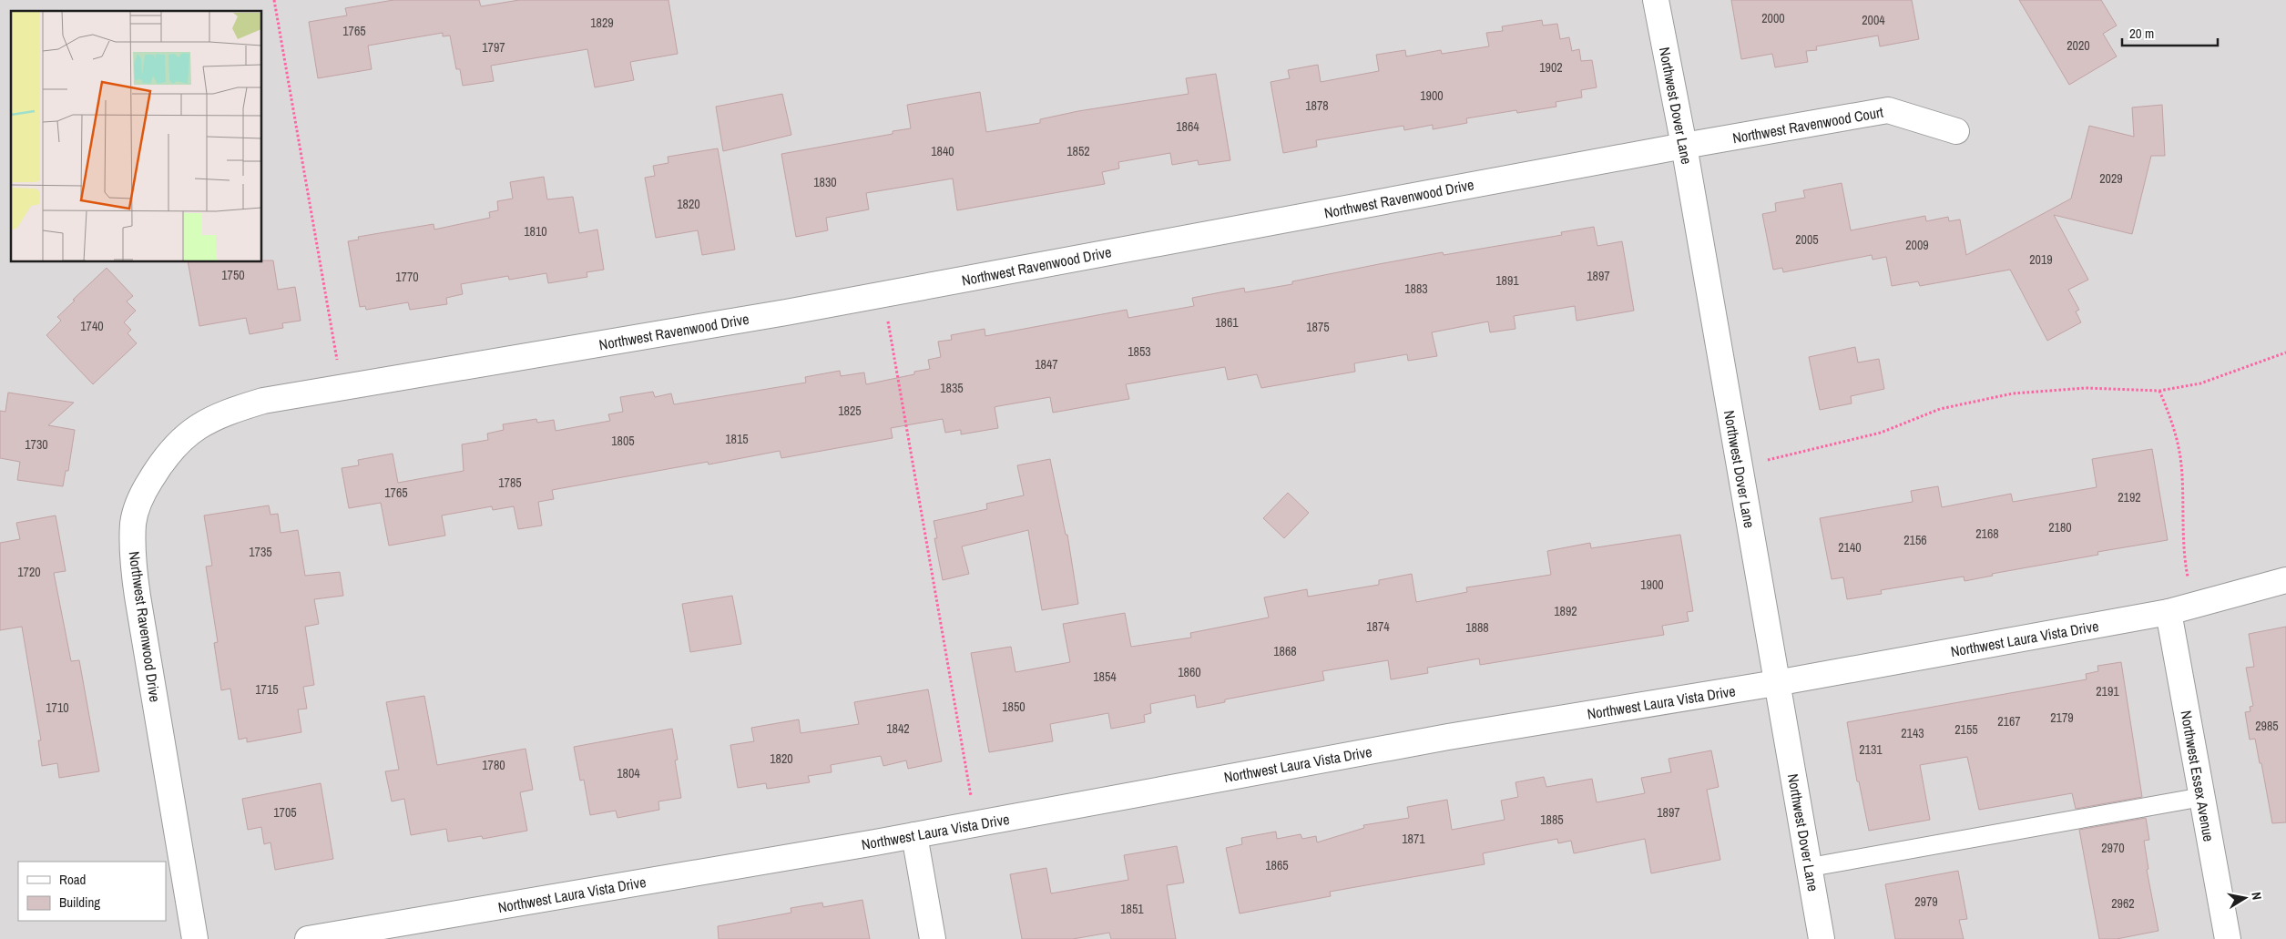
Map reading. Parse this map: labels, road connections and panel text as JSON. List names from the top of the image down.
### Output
{
  "streets": {
    "street": [
      "Northwest Dover Lane",
      "Northwest Ravenwood Court",
      "Northwest Ravenwood Drive",
      "Northwest Laura Vista Drive",
      "Northwest Essex Avenue"
    ]
  },
  "crossings": [
    ["Northwest Dover Lane", "Northwest Ravenwood Court"],
    ["Northwest Dover Lane", "Northwest Ravenwood Drive"],
    ["Northwest Dover Lane", "Northwest Laura Vista Drive"],
    ["Northwest Ravenwood Court", "Northwest Ravenwood Drive"],
    ["Northwest Laura Vista Drive", "Northwest Essex Avenue"]
  ],
  "house_numbers": [
    "2000",
    "2004",
    "1829",
    "1765",
    "2020",
    "1797",
    "1902",
    "1900",
    "1878",
    "1864",
    "1840",
    "1852",
    "2029",
    "1830",
    "1820",
    "1810",
    "2005",
    "2009",
    "2019",
    "1750",
    "1897",
    "1770",
    "1891",
    "1883",
    "1861",
    "1740",
    "1875",
    "1853",
    "1847",
    "1835",
    "1825",
    "1815",
    "1805",
    "1730",
    "1785",
    "1765",
    "2192",
    "2180",
    "2168",
    "2156",
    "2140",
    "1735",
    "1720",
    "1900",
    "1892",
    "1874",
    "1888",
    "1868",
    "1860",
    "1854",
    "1715",
    "2191",
    "1850",
    "1710",
    "2179",
    "2167",
    "2985",
    "1842",
    "2155",
    "2143",
    "2131",
    "1820",
    "1780",
    "1804",
    "1705",
    "1897",
    "1885",
    "1871",
    "2970",
    "1865",
    "2979",
    "2962",
    "1851"
  ],
  "legend": ["Road", "Building"],
  "scale_bar": "20 m",
  "north": "right"
}
